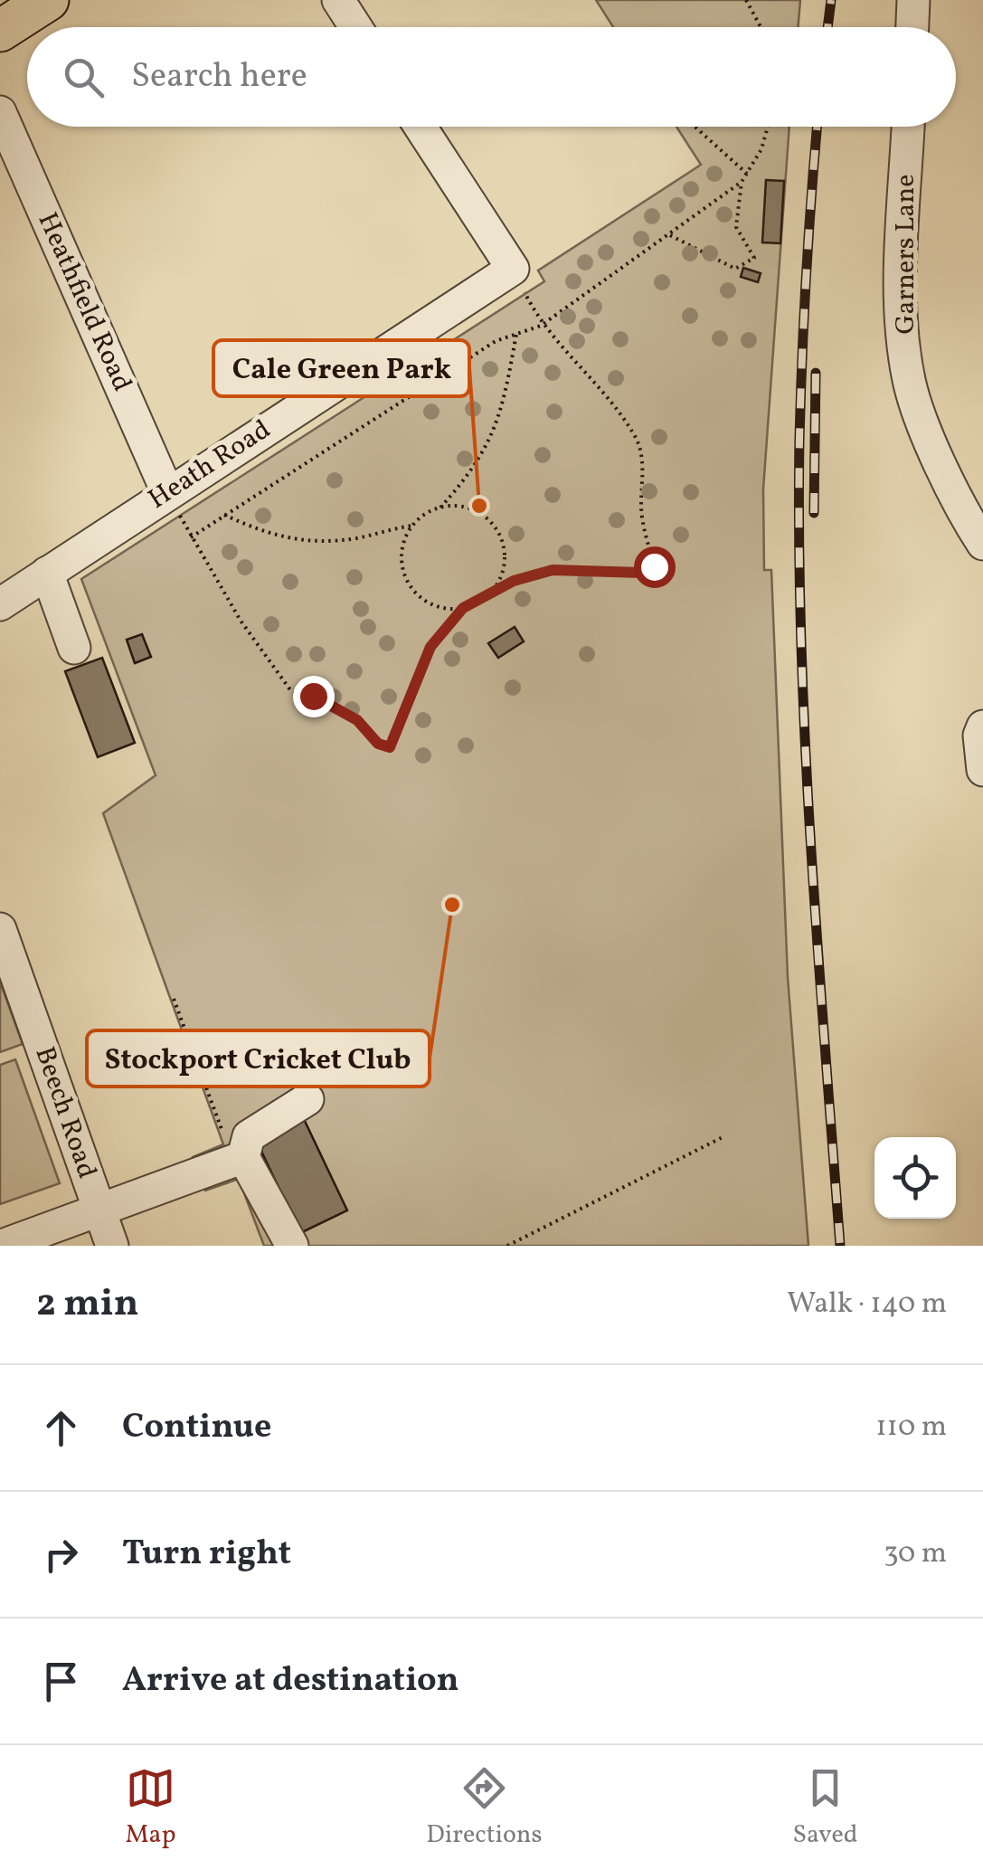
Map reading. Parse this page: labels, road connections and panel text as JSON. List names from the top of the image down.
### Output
{
  "streets": {
    "street": [
      "Garners Lane",
      "Heathfield Road",
      "Heath Road",
      "Beech Road"
    ]
  },
  "crossings": [
    ["Heathfield Road", "Heath Road"]
  ],
  "places": ["Cale Green Park", "Stockport Cricket Club"],
  "page": {
    "search": "Search here",
    "heading": ["2 min", "Walk · 140 m"],
    "list": [
      ["Continue", "110 m"],
      ["Turn right", "30 m"],
      "Arrive at destination"
    ],
    "nav": ["Map", "Directions", "Saved"]
  }
}
